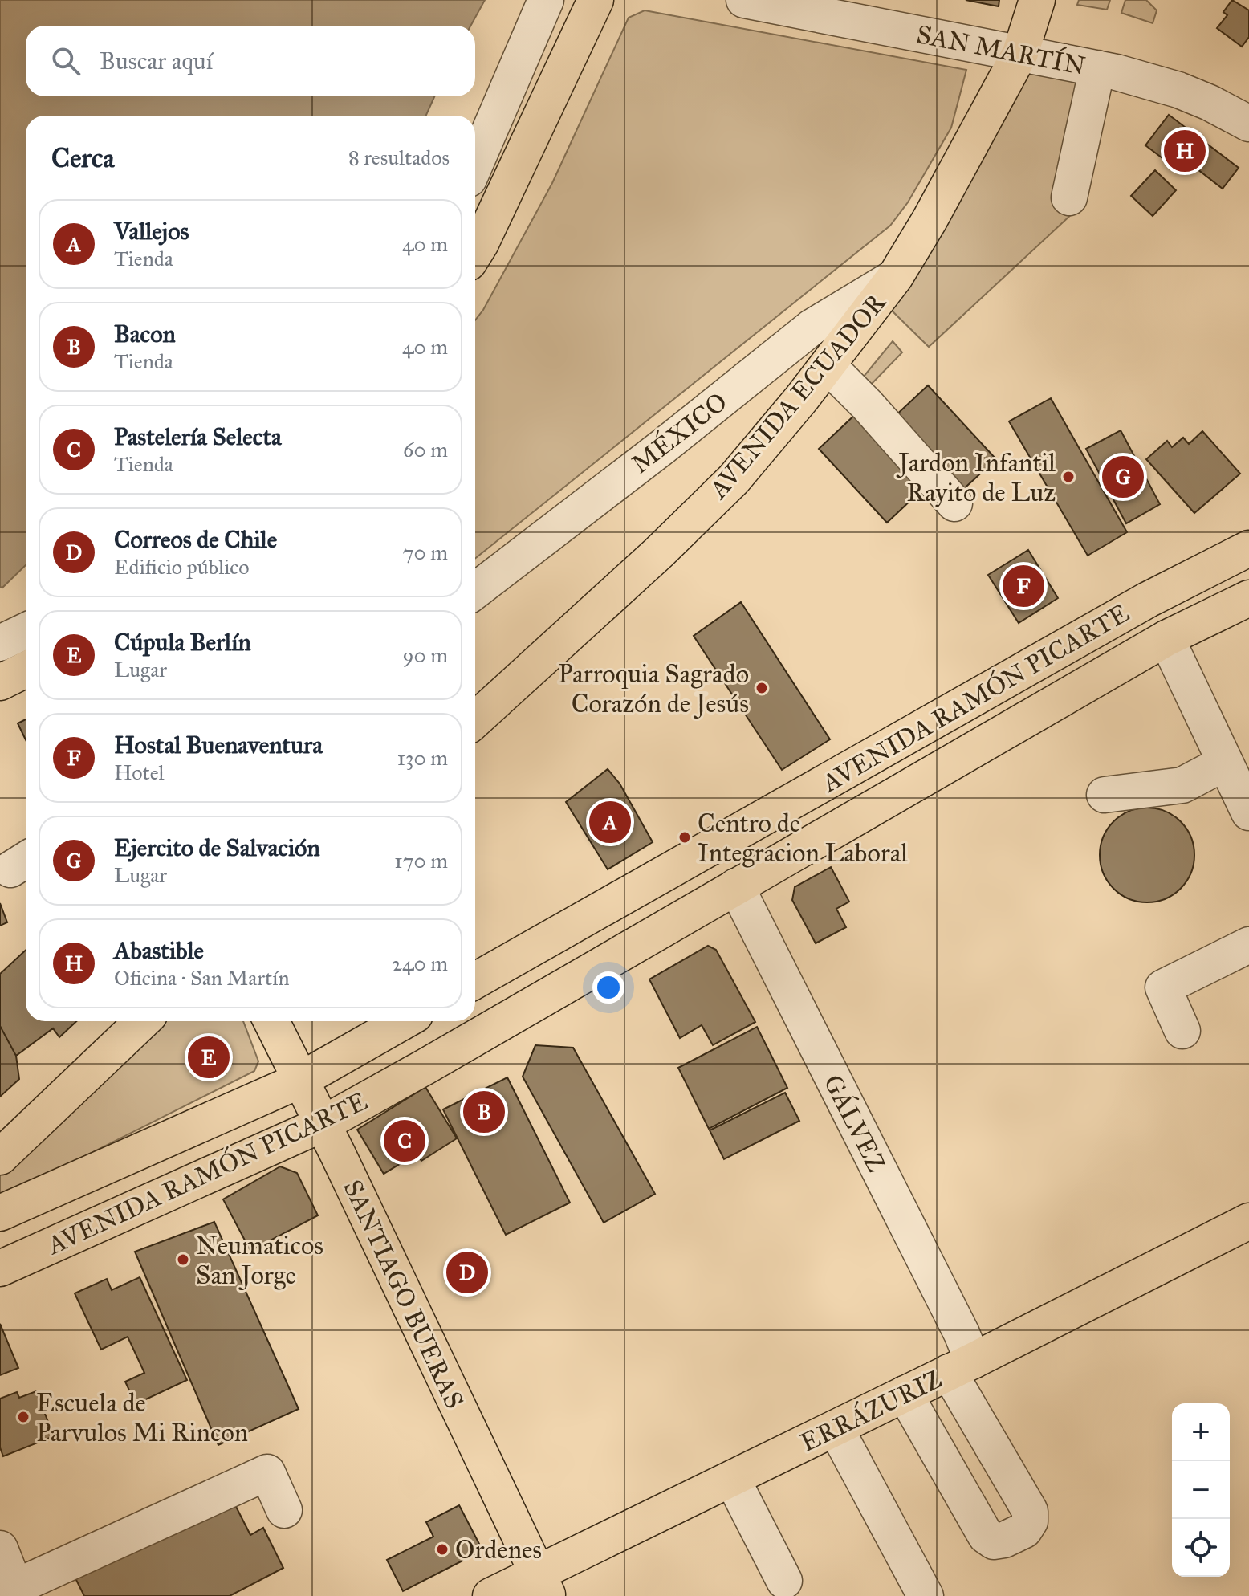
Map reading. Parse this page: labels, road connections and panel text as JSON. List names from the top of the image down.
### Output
{
  "streets": {
    "main road": [
      "AVENIDA ECUADOR",
      "AVENIDA RAMÓN PICARTE",
      "SANTIAGO BUERAS",
      "ERRÁZURIZ"
    ],
    "street": ["SAN MARTÍN", "MÉXICO", "GÁLVEZ"]
  },
  "crossings": [
    ["SAN MARTÍN", "AVENIDA ECUADOR"],
    ["AVENIDA ECUADOR", "MÉXICO"],
    ["AVENIDA RAMÓN PICARTE", "GÁLVEZ"],
    ["AVENIDA RAMÓN PICARTE", "SANTIAGO BUERAS"],
    ["GÁLVEZ", "ERRÁZURIZ"],
    ["SANTIAGO BUERAS", "ERRÁZURIZ"]
  ],
  "places": [
    "Jardon Infantil Rayito de Luz",
    "Parroquia Sagrado Corazón de Jesús",
    "Centro de Integracion Laboral",
    "Neumaticos San Jorge",
    "Escuela de Parvulos Mi Rincon",
    "Ordenes"
  ],
  "page": {
    "search": "Buscar aquí",
    "heading": ["Cerca", "8 resultados"],
    "pins": [
      "H",
      "G",
      "F",
      "A",
      "E",
      "B",
      "C",
      "D"
    ],
    "list": [
      {
        "mark": "A",
        "name": "Vallejos",
        "note": "Tienda",
        "value": "40 m"
      },
      {
        "mark": "B",
        "name": "Bacon",
        "note": "Tienda",
        "value": "40 m"
      },
      {
        "mark": "C",
        "name": "Pastelería Selecta",
        "note": "Tienda",
        "value": "60 m"
      },
      {
        "mark": "D",
        "name": "Correos de Chile",
        "note": "Edificio público",
        "value": "70 m"
      },
      {
        "mark": "E",
        "name": "Cúpula Berlín",
        "note": "Lugar",
        "value": "90 m"
      },
      {
        "mark": "F",
        "name": "Hostal Buenaventura",
        "note": "Hotel",
        "value": "130 m"
      },
      {
        "mark": "G",
        "name": "Ejercito de Salvación",
        "note": "Lugar",
        "value": "170 m"
      },
      {
        "mark": "H",
        "name": "Abastible",
        "note": "Oficina · San Martín",
        "value": "240 m"
      }
    ],
    "map_buttons": ["+", "−"]
  }
}
